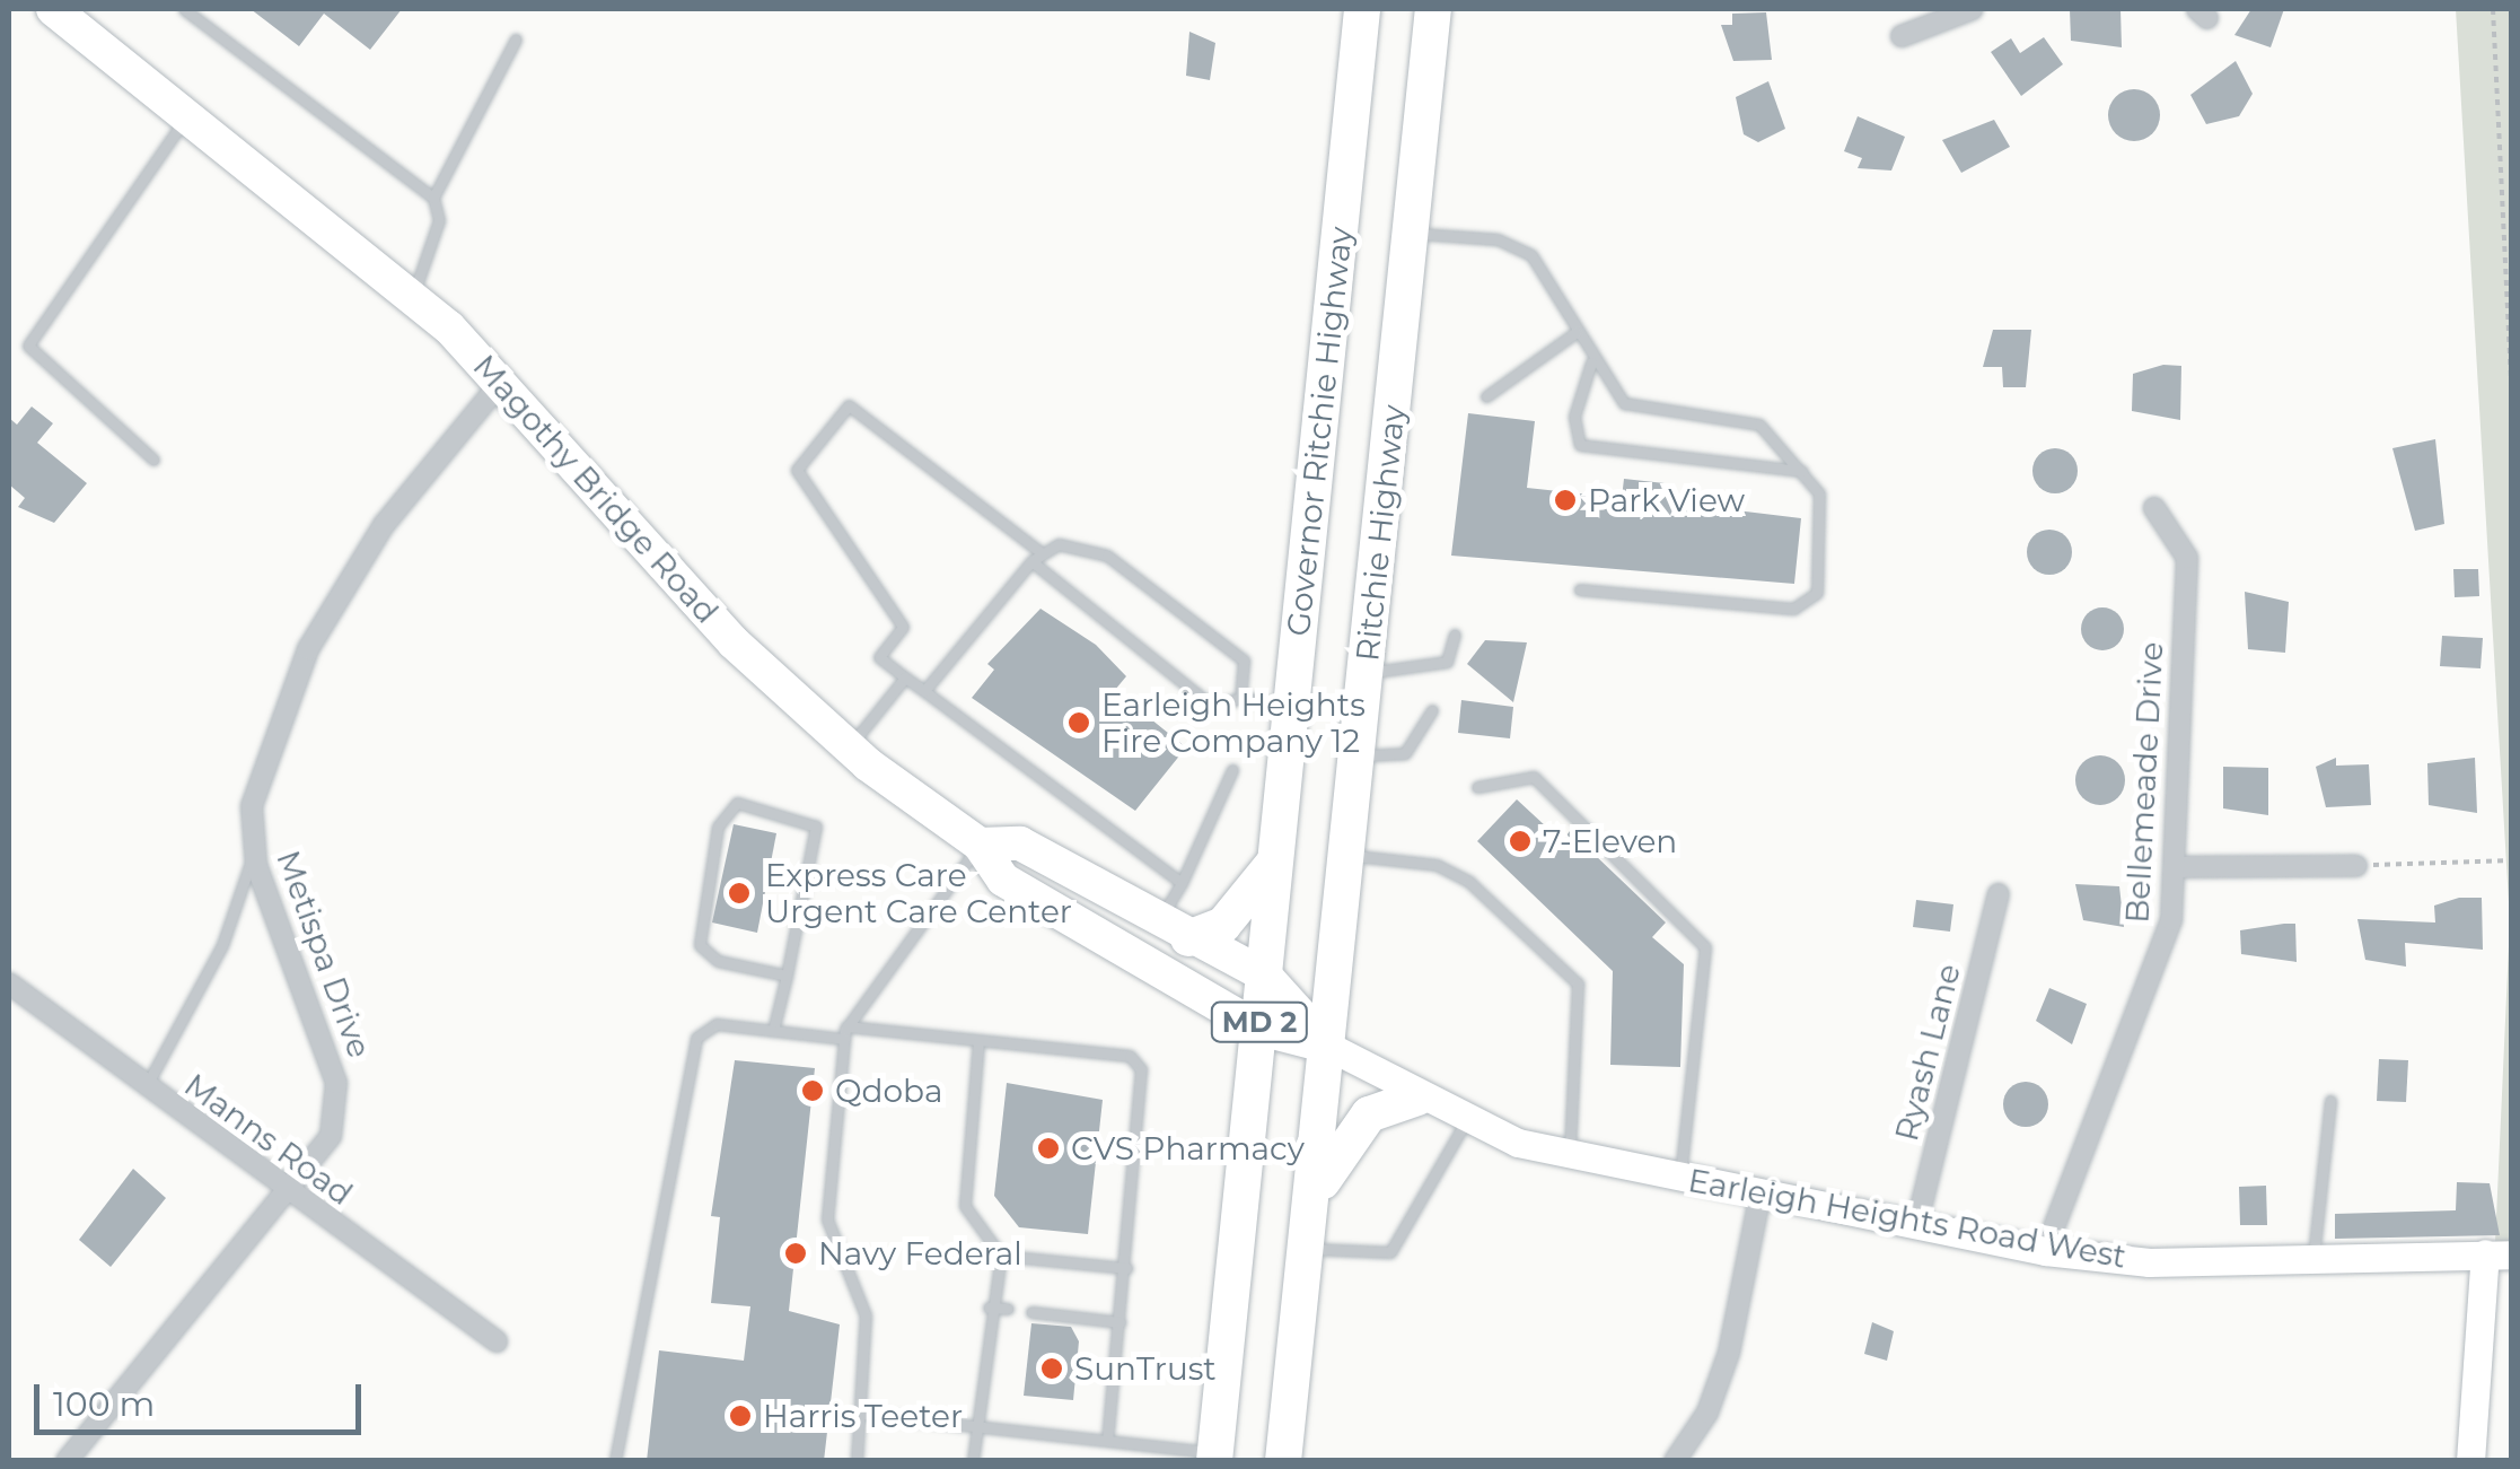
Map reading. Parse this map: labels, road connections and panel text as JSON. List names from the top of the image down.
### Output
{
  "streets": {
    "highway": ["Governor Ritchie Highway", "Ritchie Highway", "MD 2"],
    "main road": ["Magothy Bridge Road"],
    "street": [
      "Bellemeade Drive",
      "Metispa Drive",
      "Ryash Lane",
      "Manns Road",
      "Earleigh Heights Road West"
    ]
  },
  "crossings": [
    ["Governor Ritchie Highway", "Magothy Bridge Road"],
    ["Magothy Bridge Road", "Ritchie Highway"],
    ["Magothy Bridge Road", "Metispa Drive"],
    ["Magothy Bridge Road", "Earleigh Heights Road West"],
    ["Ritchie Highway", "Earleigh Heights Road West"],
    ["Bellemeade Drive", "Earleigh Heights Road West"],
    ["Metispa Drive", "Manns Road"],
    ["Ryash Lane", "Earleigh Heights Road West"]
  ],
  "places": [
    "Park View",
    "Earleigh Heights Fire Company 12",
    "7-Eleven",
    "Express Care Urgent Care Center",
    "Qdoba",
    "CVS Pharmacy",
    "Navy Federal",
    "SunTrust",
    "Harris Teeter"
  ],
  "scale_bar": "100 m"
}
